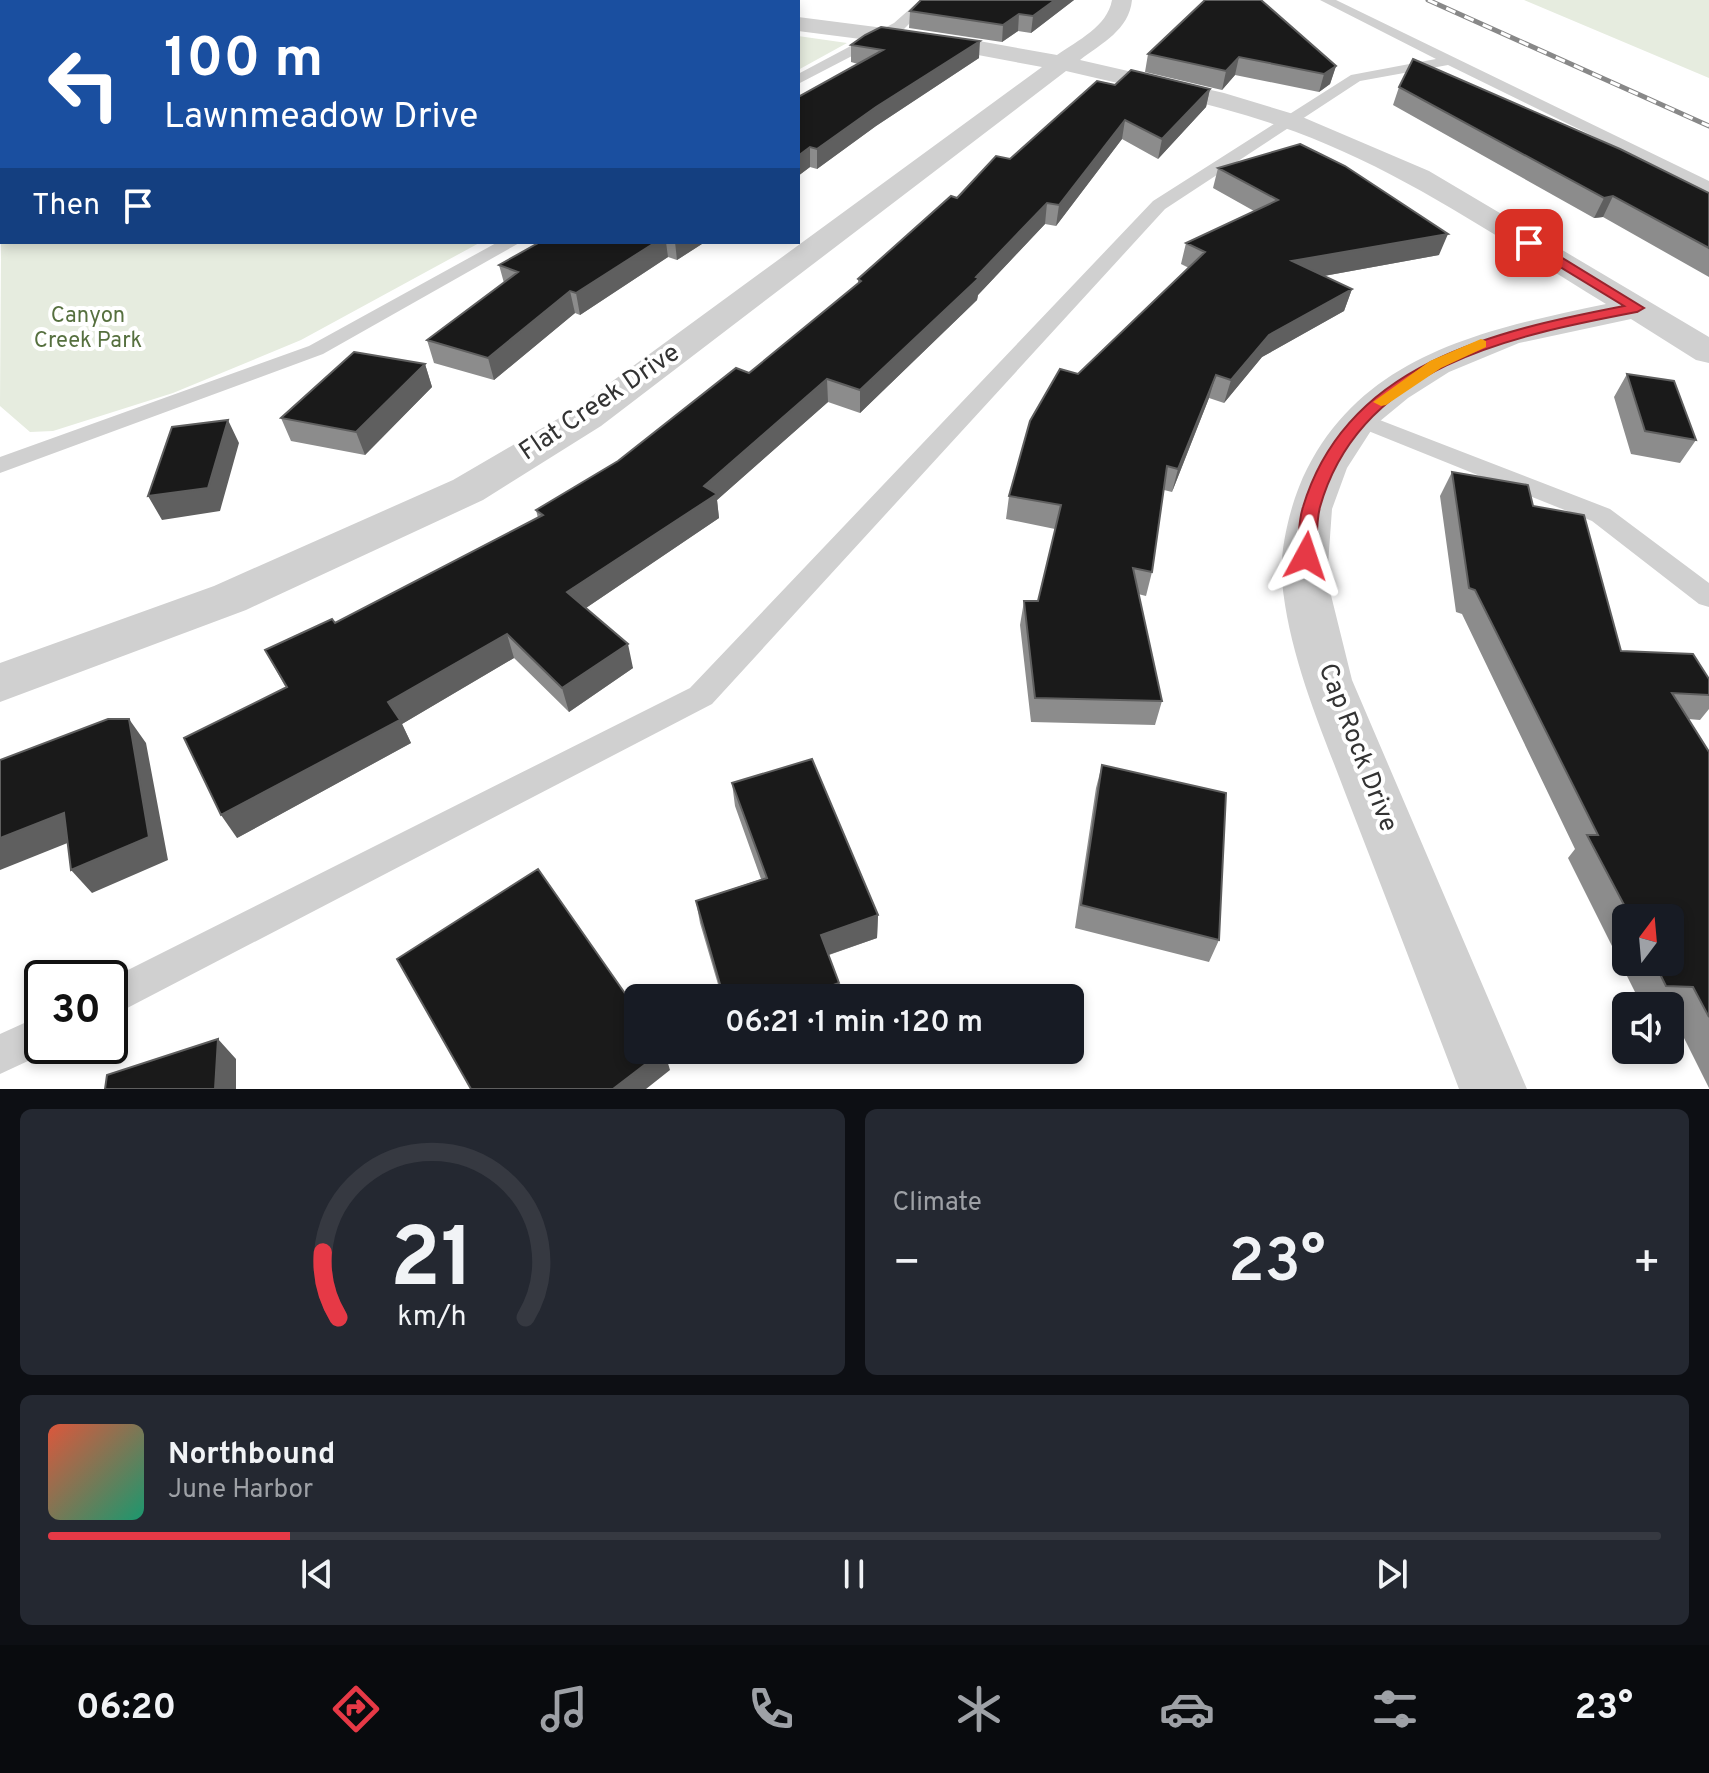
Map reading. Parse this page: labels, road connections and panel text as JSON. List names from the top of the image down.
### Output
{
  "streets": {
    "street": ["Flat Creek Drive", "Cap Rock Drive"]
  },
  "parks": ["Canyon Creek Park"],
  "north": "top",
  "page": {
    "turn": ["100 m", "Lawnmeadow Drive"],
    "then": "Then",
    "limit": "30",
    "trip": "06:21 · 1 min · 120 m",
    "tile": "Climate",
    "heat": ["−", "23°", "+"],
    "song": ["Northbound", "June Harbor"],
    "tabs": ["06:20", "23°"],
    "gauge": ["21", "km/h"]
  }
}
